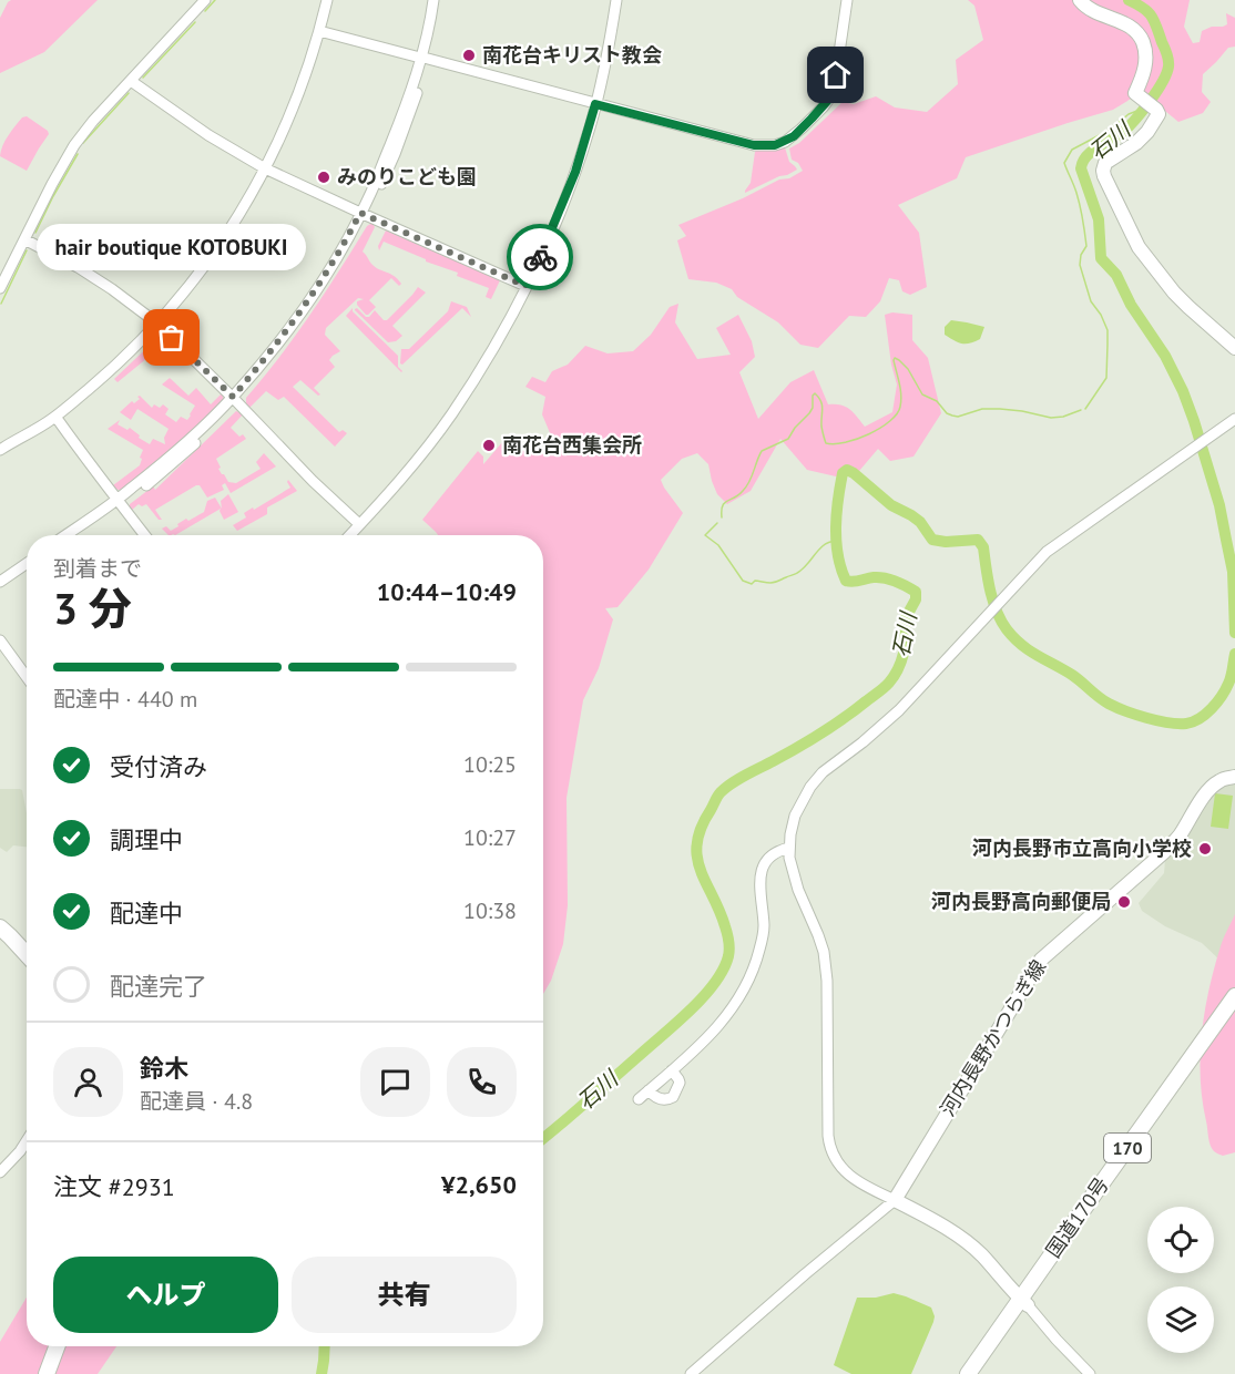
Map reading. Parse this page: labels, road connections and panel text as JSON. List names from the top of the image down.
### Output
{
  "streets": {
    "highway": ["170", "国道170号"],
    "main road": ["河内長野かつらぎ線"]
  },
  "water": ["石川"],
  "places": [
    "南花台キリスト教会",
    "みのりこども園",
    "hair boutique KOTOBUKI",
    "南花台西集会所",
    "河内長野市立高向小学校",
    "河内長野高向郵便局"
  ],
  "page": {
    "bubble": "hair boutique KOTOBUKI",
    "heading": ["3 分", "到着まで", "10:44–10:49"],
    "panel": [
      "鈴木",
      "配達員 · 4.8",
      "注文 #2931",
      "¥2,650"
    ],
    "bar": "配達中 · 440 m",
    "list": [
      ["受付済み", "10:25"],
      ["調理中", "10:27"],
      ["配達中", "10:38"],
      "配達完了"
    ],
    "buttons": ["ヘルプ", "共有"]
  }
}
